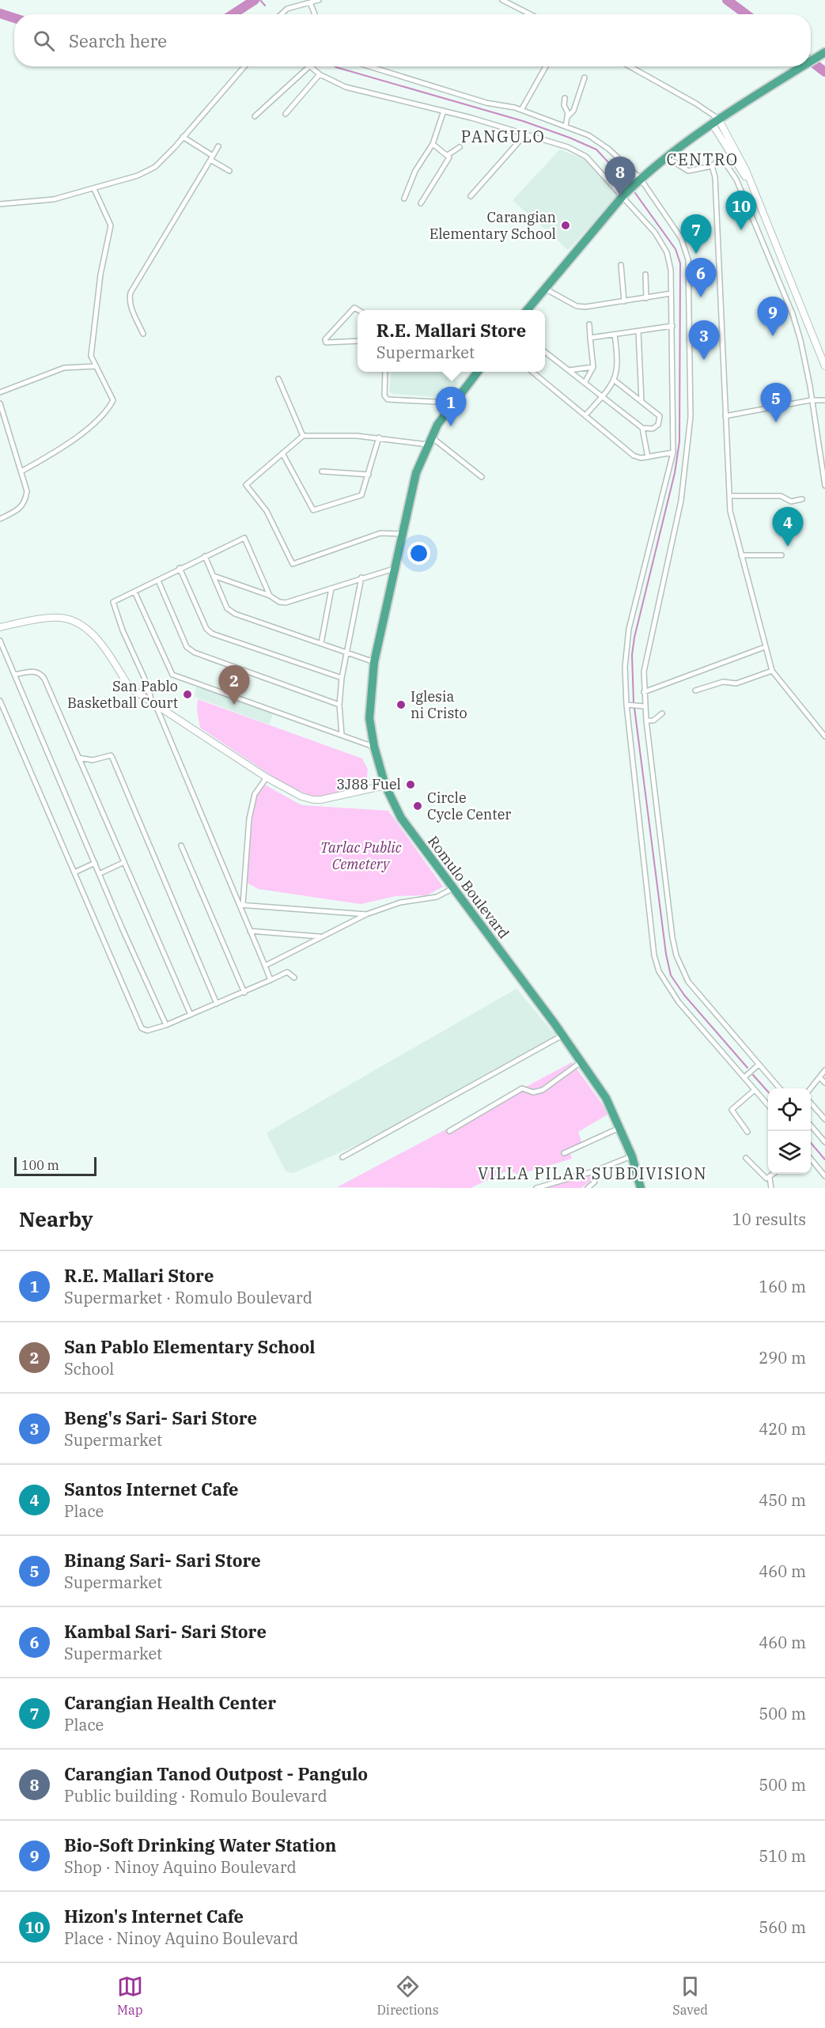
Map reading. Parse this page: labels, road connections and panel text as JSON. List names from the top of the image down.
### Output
{
  "streets": {
    "highway": ["Romulo Boulevard"]
  },
  "districts": ["PANGULO", "CENTRO", "VILLA PILAR SUBDIVISION"],
  "parks": ["Tarlac Public Cemetery"],
  "places": [
    "Carangian Elementary School",
    "San Pablo Basketball Court",
    "Iglesia ni Cristo",
    "3J88 Fuel",
    "Circle Cycle Center"
  ],
  "scale_bar": "100 m",
  "page": {
    "search": "Search here",
    "pins": [
      "8",
      "10",
      "7",
      "6",
      "9",
      "3",
      "5",
      "1",
      "4",
      "2"
    ],
    "popup": ["R.E. Mallari Store", "Supermarket"],
    "scale": "100 m",
    "heading": ["Nearby", "10 results"],
    "list": [
      {
        "mark": "1",
        "name": "R.E. Mallari Store",
        "note": "Supermarket · Romulo Boulevard",
        "value": "160 m"
      },
      {
        "mark": "2",
        "name": "San Pablo Elementary School",
        "note": "School",
        "value": "290 m"
      },
      {
        "mark": "3",
        "name": "Beng's Sari- Sari Store",
        "note": "Supermarket",
        "value": "420 m"
      },
      {
        "mark": "4",
        "name": "Santos Internet Cafe",
        "note": "Place",
        "value": "450 m"
      },
      {
        "mark": "5",
        "name": "Binang Sari- Sari Store",
        "note": "Supermarket",
        "value": "460 m"
      },
      {
        "mark": "6",
        "name": "Kambal Sari- Sari Store",
        "note": "Supermarket",
        "value": "460 m"
      },
      {
        "mark": "7",
        "name": "Carangian Health Center",
        "note": "Place",
        "value": "500 m"
      },
      {
        "mark": "8",
        "name": "Carangian Tanod Outpost - Pangulo",
        "note": "Public building · Romulo Boulevard",
        "value": "500 m"
      },
      {
        "mark": "9",
        "name": "Bio-Soft Drinking Water Station",
        "note": "Shop · Ninoy Aquino Boulevard",
        "value": "510 m"
      },
      {
        "mark": "10",
        "name": "Hizon's Internet Cafe",
        "note": "Place · Ninoy Aquino Boulevard",
        "value": "560 m"
      }
    ],
    "nav": ["Map", "Directions", "Saved"]
  }
}
